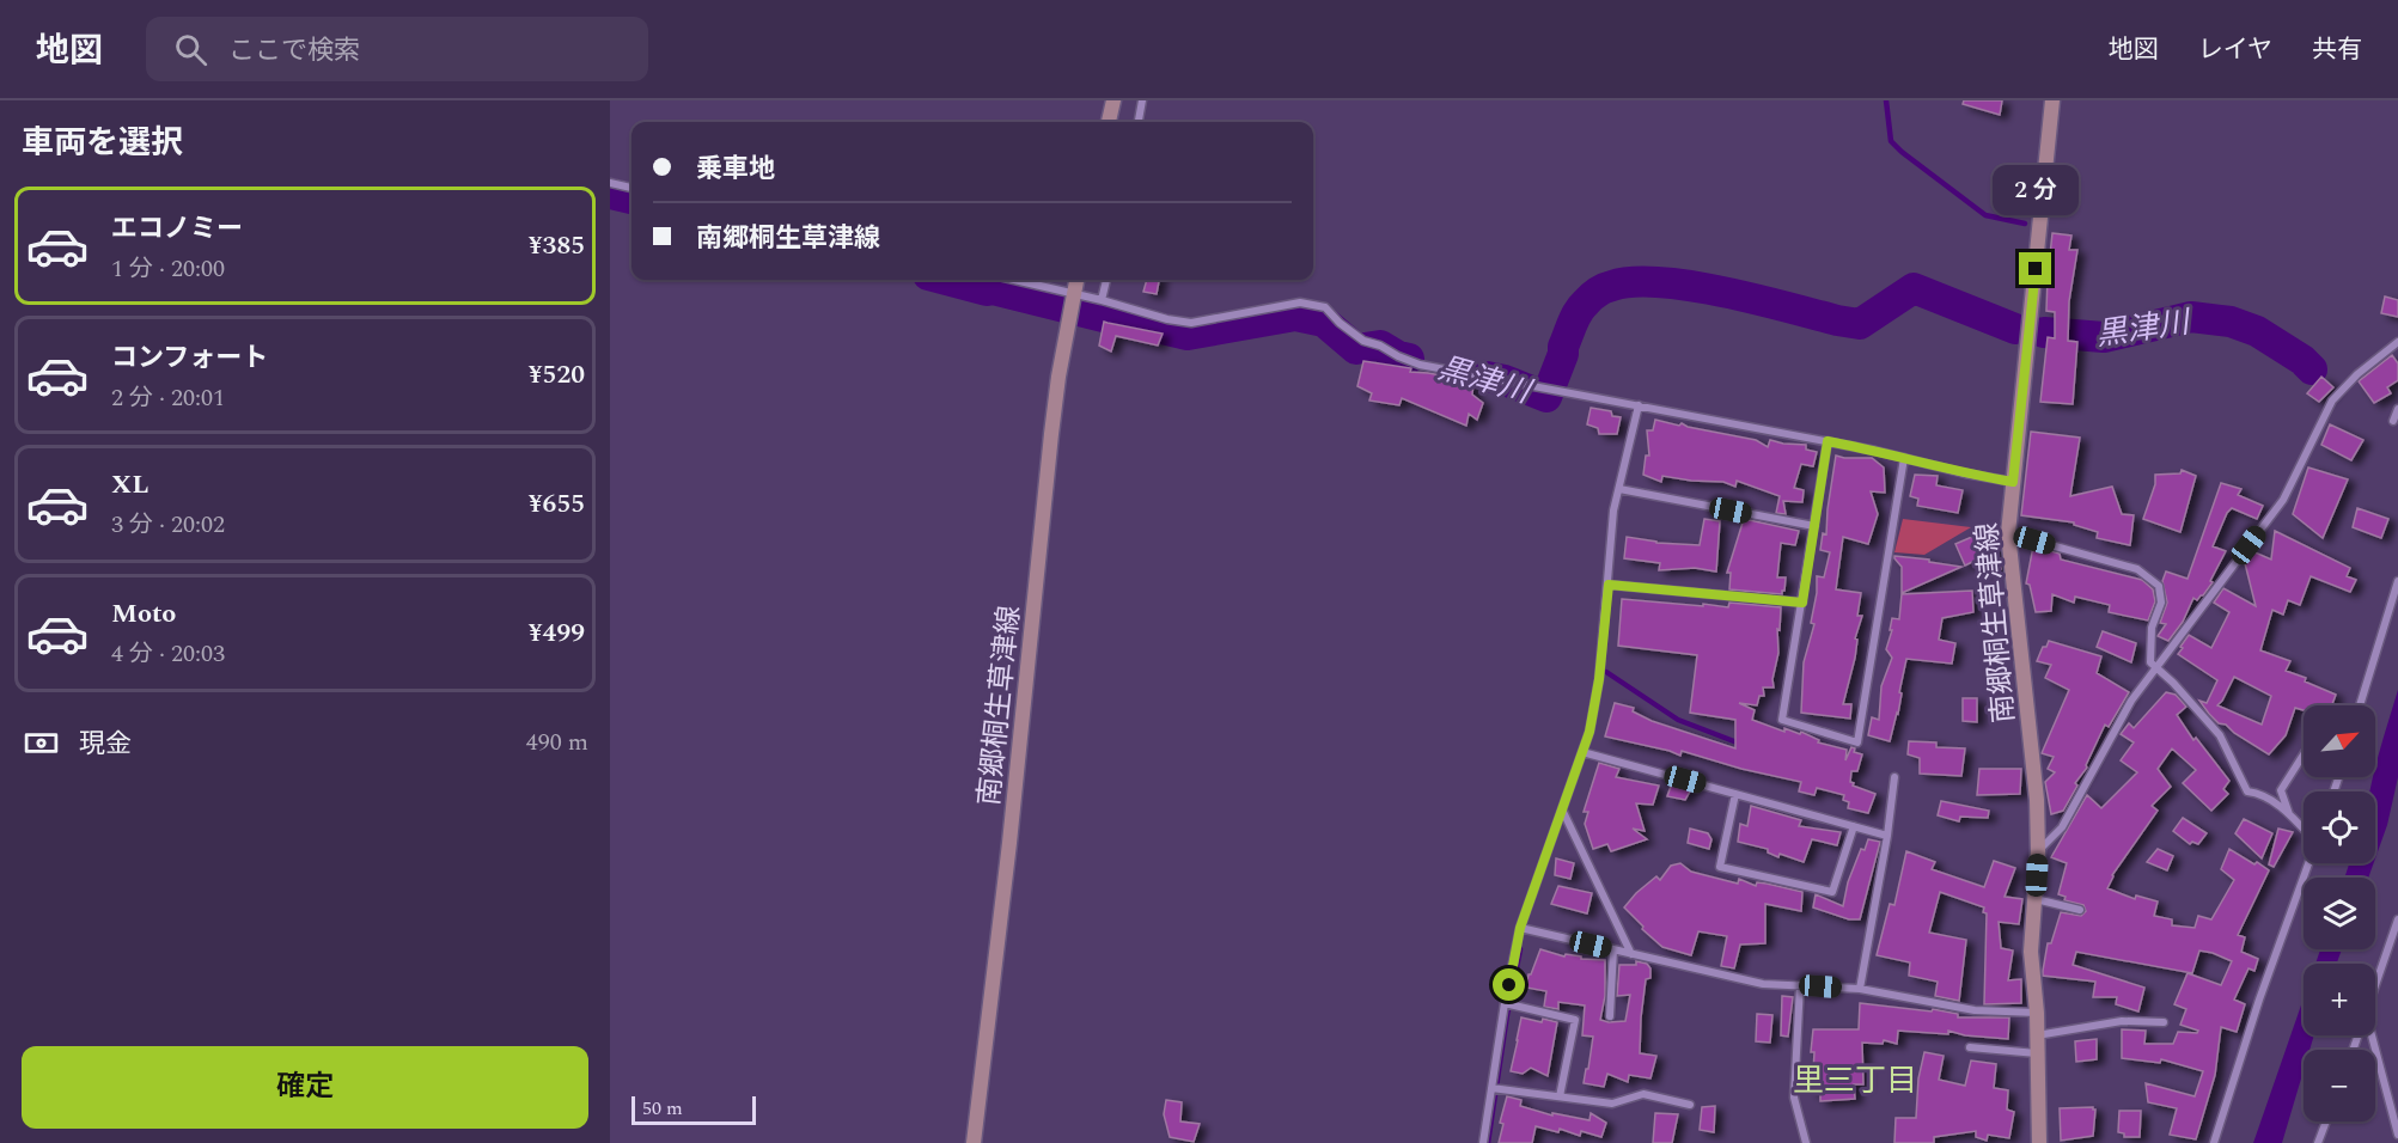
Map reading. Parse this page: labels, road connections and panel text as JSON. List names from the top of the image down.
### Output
{
  "streets": {
    "main road": ["南郷桐生草津線"]
  },
  "districts": ["里三丁目"],
  "water": ["黒津川"],
  "scale_bar": "50 m",
  "north": "top right",
  "page": {
    "header": "地図",
    "search": "ここで検索",
    "nav": ["地図", "レイヤ", "共有"],
    "heading": "車両を選択",
    "banner": ["乗車地", "南郷桐生草津線"],
    "bubble": "2 分",
    "list": [
      {
        "name": "エコノミー",
        "note": "1 分 · 20:00",
        "value": "¥385"
      },
      {
        "name": "コンフォート",
        "note": "2 分 · 20:01",
        "value": "¥520"
      },
      {
        "name": "XL",
        "note": "3 分 · 20:02",
        "value": "¥655"
      },
      {
        "name": "Moto",
        "note": "4 分 · 20:03",
        "value": "¥499"
      }
    ],
    "pay": ["現金", "490 m"],
    "map_buttons": ["+", "−"],
    "buttons": "確定",
    "scale": "50 m"
  }
}
